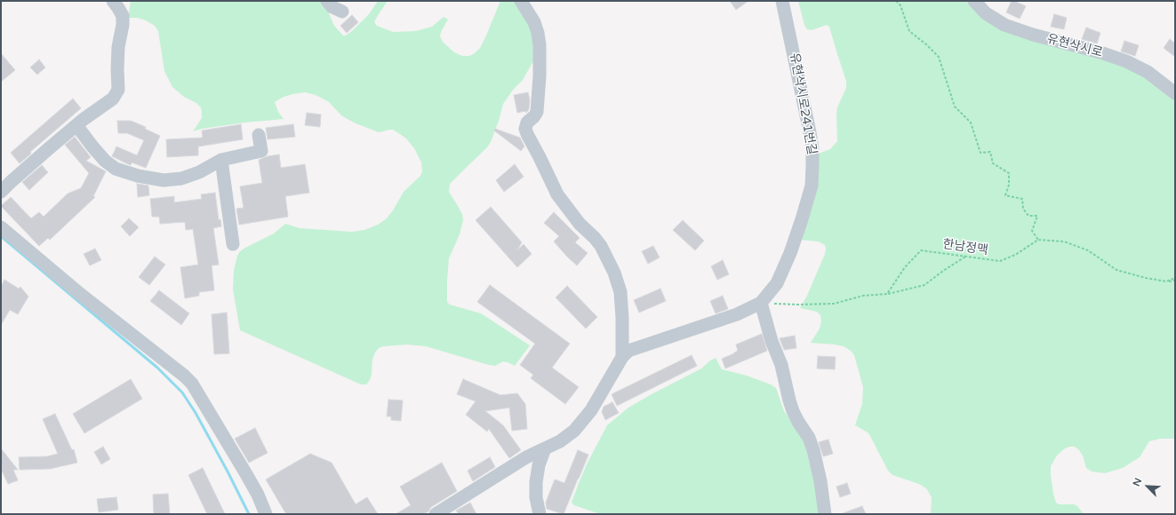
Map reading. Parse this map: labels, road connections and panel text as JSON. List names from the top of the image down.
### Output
{
  "streets": {
    "street": ["유현삭시로", "유현삭시로241번길"],
    "path": ["한남정맥"]
  },
  "north": "top left"
}
